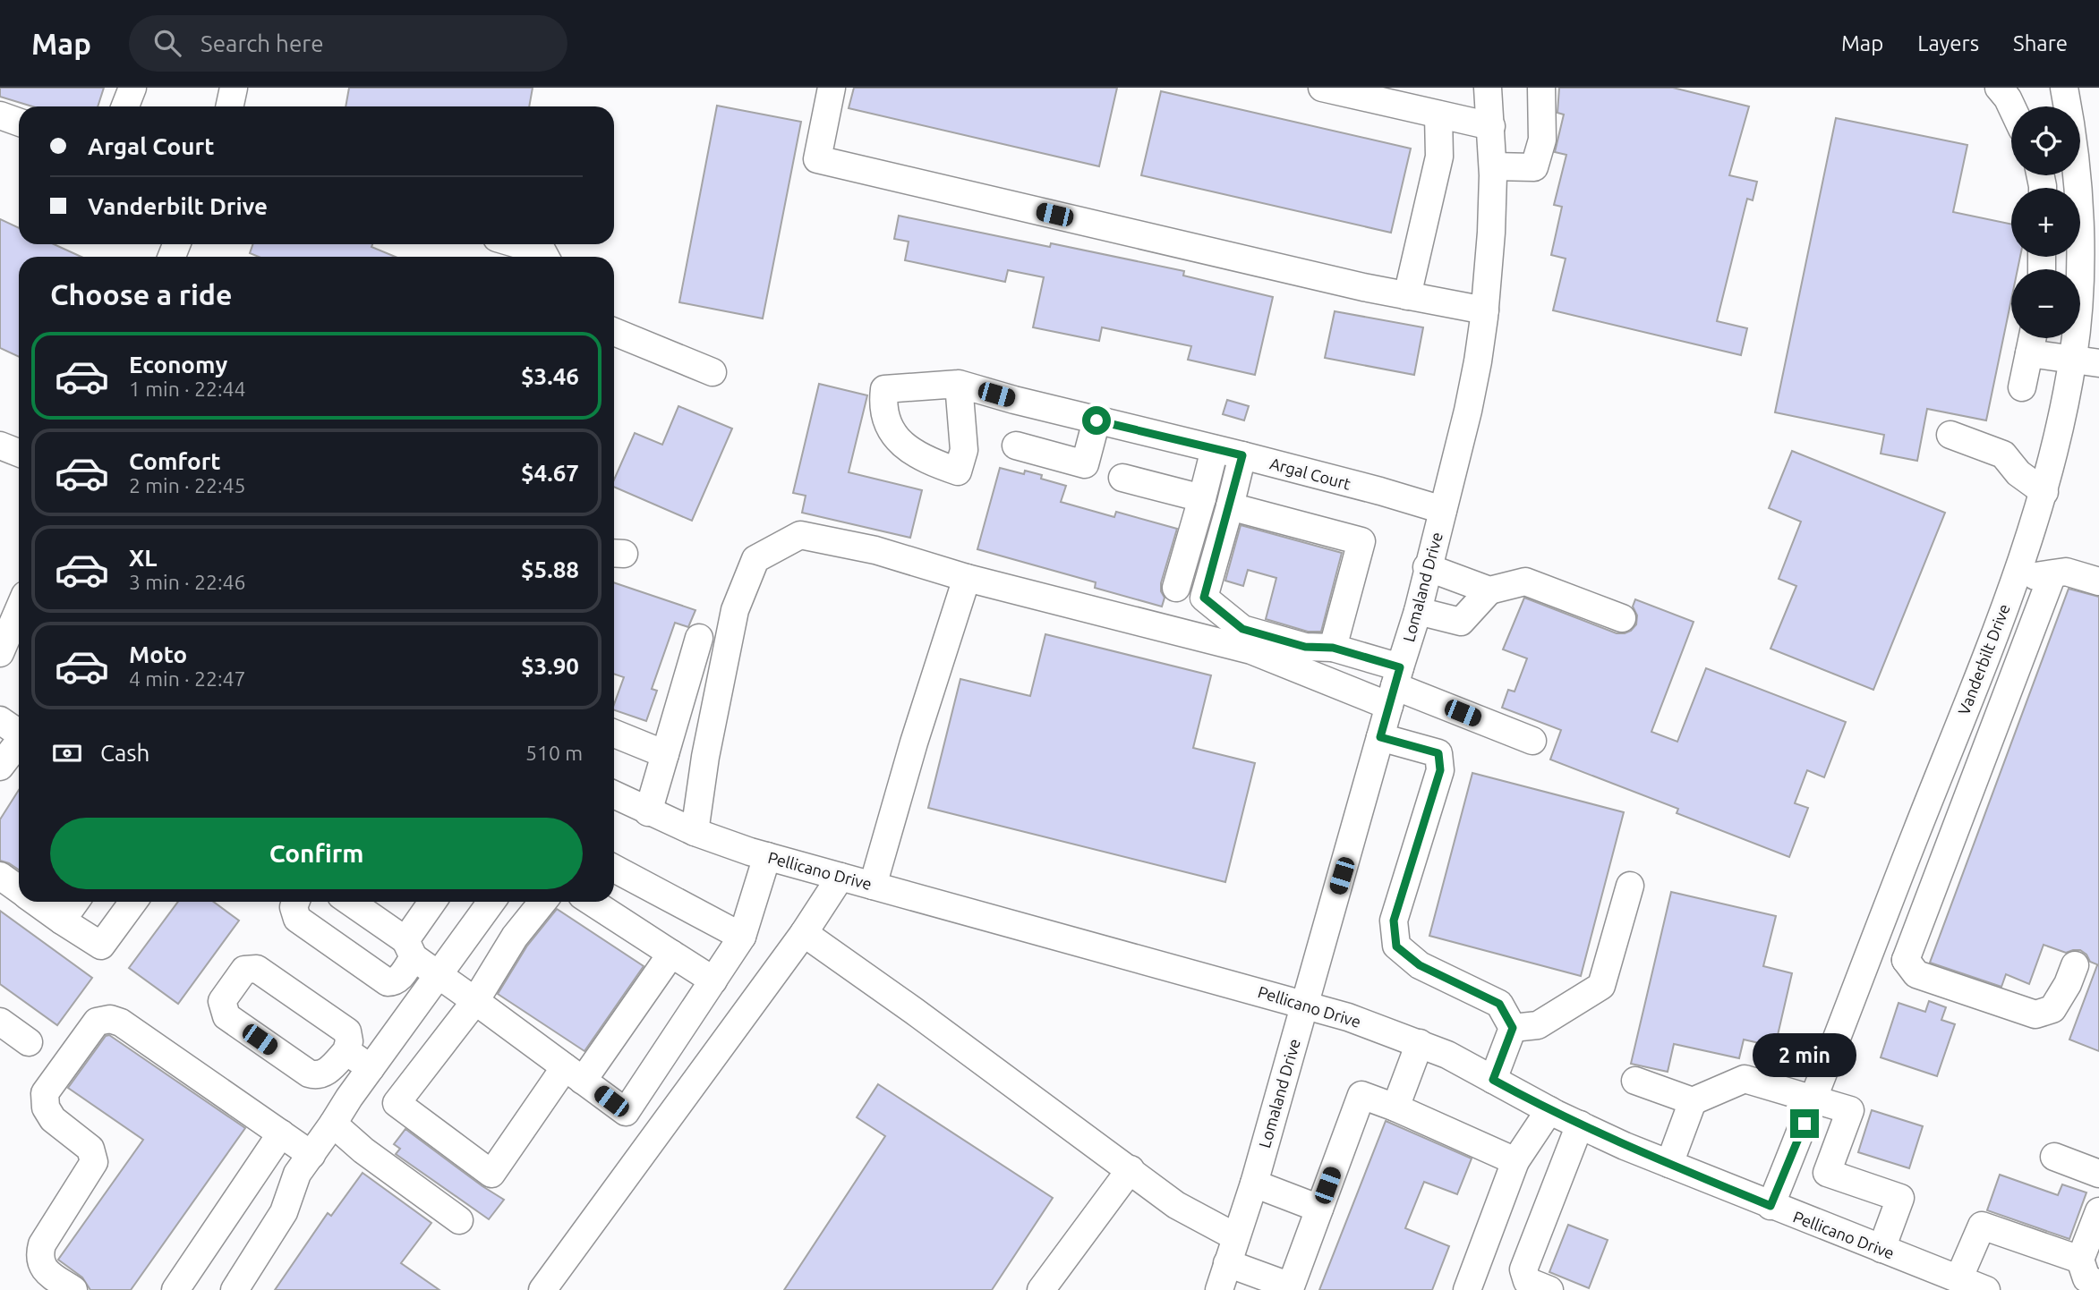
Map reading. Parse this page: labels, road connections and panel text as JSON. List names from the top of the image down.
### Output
{
  "streets": {
    "street": [
      "Argal Court",
      "Lomaland Drive",
      "Vanderbilt Drive",
      "Pellicano Drive"
    ]
  },
  "crossings": [
    ["Argal Court", "Lomaland Drive"],
    ["Lomaland Drive", "Pellicano Drive"],
    ["Vanderbilt Drive", "Pellicano Drive"]
  ],
  "page": {
    "header": "Map",
    "search": "Search here",
    "nav": ["Map", "Layers", "Share"],
    "map_buttons": ["+", "−"],
    "banner": ["Argal Court", "Vanderbilt Drive"],
    "heading": "Choose a ride",
    "list": [
      {
        "name": "Economy",
        "note": "1 min · 22:44",
        "value": "$3.46"
      },
      {
        "name": "Comfort",
        "note": "2 min · 22:45",
        "value": "$4.67"
      },
      {
        "name": "XL",
        "note": "3 min · 22:46",
        "value": "$5.88"
      },
      {
        "name": "Moto",
        "note": "4 min · 22:47",
        "value": "$3.90"
      }
    ],
    "pay": ["Cash", "510 m"],
    "buttons": "Confirm",
    "bubble": "2 min"
  }
}
